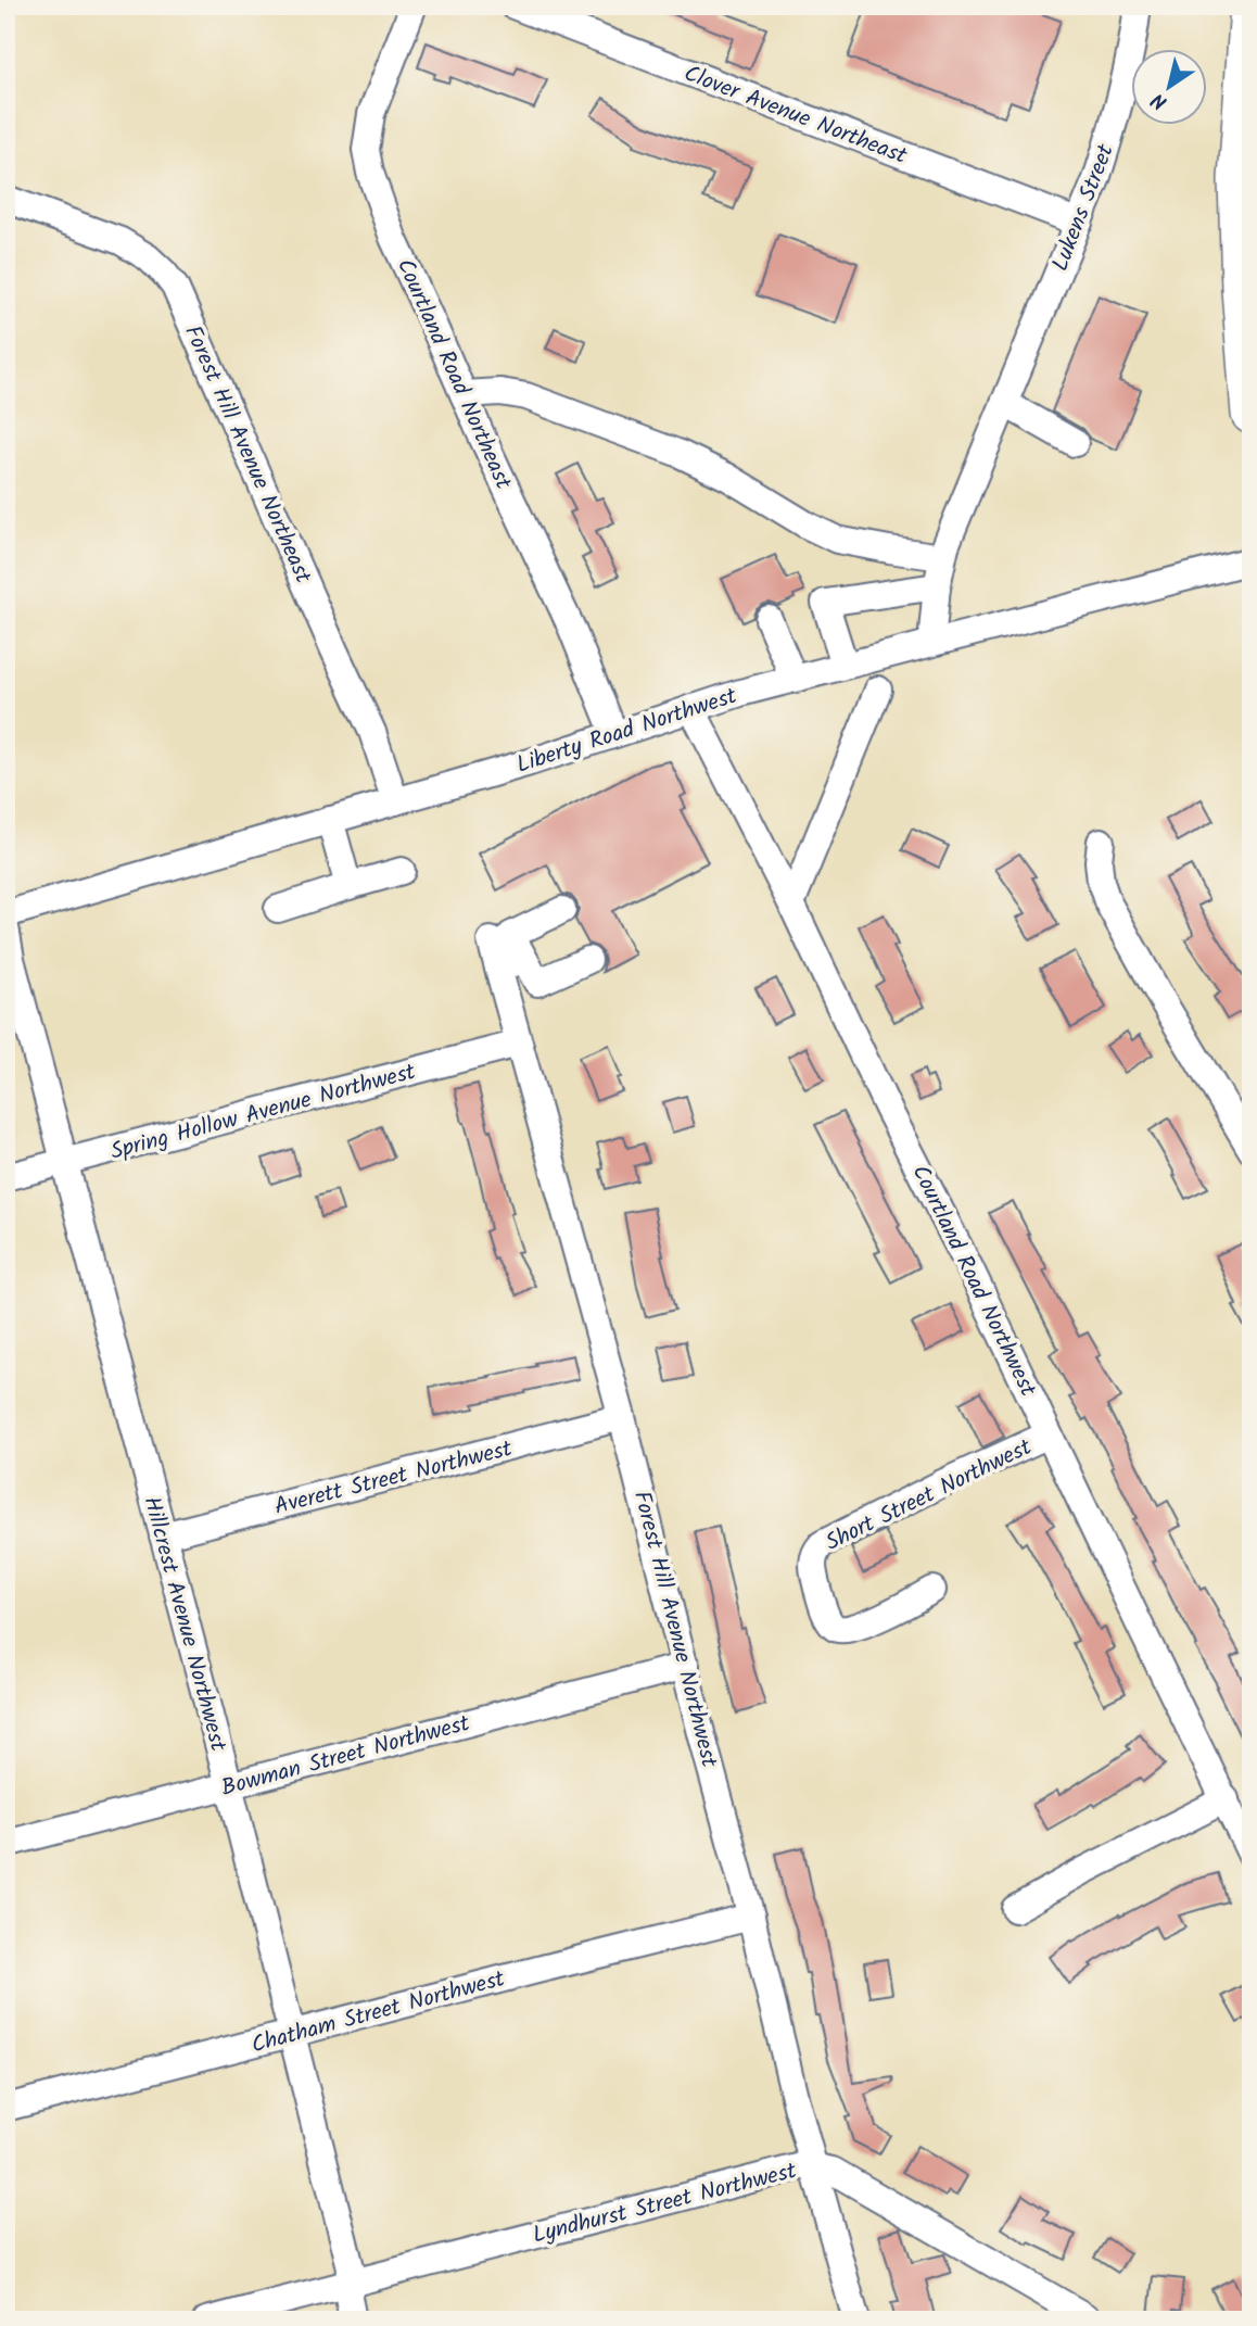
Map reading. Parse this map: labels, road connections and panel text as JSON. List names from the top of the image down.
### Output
{
  "streets": {
    "street": [
      "Clover Avenue Northeast",
      "Lukens Street",
      "Courtland Road Northeast",
      "Forest Hill Avenue Northeast",
      "Liberty Road Northwest",
      "Spring Hollow Avenue Northwest",
      "Courtland Road Northwest",
      "Averett Street Northwest",
      "Short Street Northwest",
      "Hillcrest Avenue Northwest",
      "Forest Hill Avenue Northwest",
      "Bowman Street Northwest",
      "Chatham Street Northwest",
      "Lyndhurst Street Northwest"
    ]
  },
  "crossings": [
    ["Clover Avenue Northeast", "Lukens Street"],
    ["Lukens Street", "Liberty Road Northwest"],
    ["Courtland Road Northeast", "Liberty Road Northwest"],
    ["Forest Hill Avenue Northeast", "Liberty Road Northwest"],
    ["Liberty Road Northwest", "Courtland Road Northwest"],
    ["Spring Hollow Avenue Northwest", "Hillcrest Avenue Northwest"],
    ["Spring Hollow Avenue Northwest", "Forest Hill Avenue Northwest"],
    ["Courtland Road Northwest", "Short Street Northwest"],
    ["Averett Street Northwest", "Hillcrest Avenue Northwest"],
    ["Averett Street Northwest", "Forest Hill Avenue Northwest"],
    ["Hillcrest Avenue Northwest", "Bowman Street Northwest"],
    ["Hillcrest Avenue Northwest", "Chatham Street Northwest"],
    ["Hillcrest Avenue Northwest", "Lyndhurst Street Northwest"],
    ["Forest Hill Avenue Northwest", "Bowman Street Northwest"],
    ["Forest Hill Avenue Northwest", "Chatham Street Northwest"],
    ["Forest Hill Avenue Northwest", "Lyndhurst Street Northwest"]
  ],
  "north": "bottom left"
}
